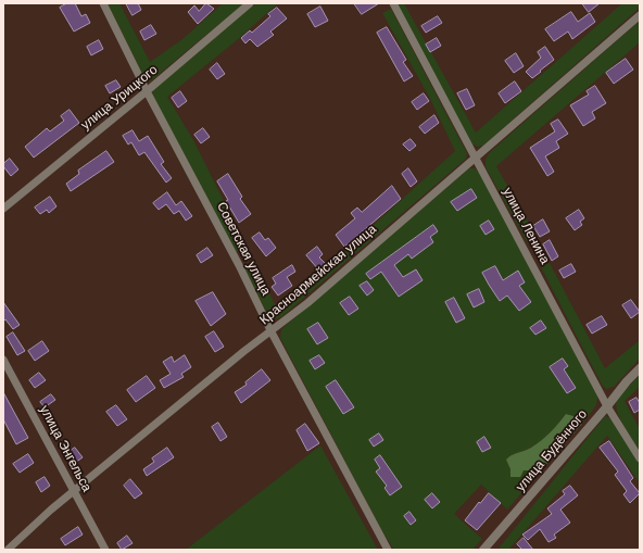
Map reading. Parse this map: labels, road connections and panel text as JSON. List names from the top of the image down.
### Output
{
  "streets": {
    "street": [
      "улица Урицкого",
      "улица Ленина",
      "Советская улица",
      "Красноармейская улица",
      "улица Энгельса",
      "улица Будённого"
    ]
  },
  "crossings": [
    ["улица Урицкого", "Советская улица"],
    ["улица Ленина", "Красноармейская улица"],
    ["улица Ленина", "улица Будённого"],
    ["Советская улица", "Красноармейская улица"],
    ["Красноармейская улица", "улица Энгельса"]
  ]
}
